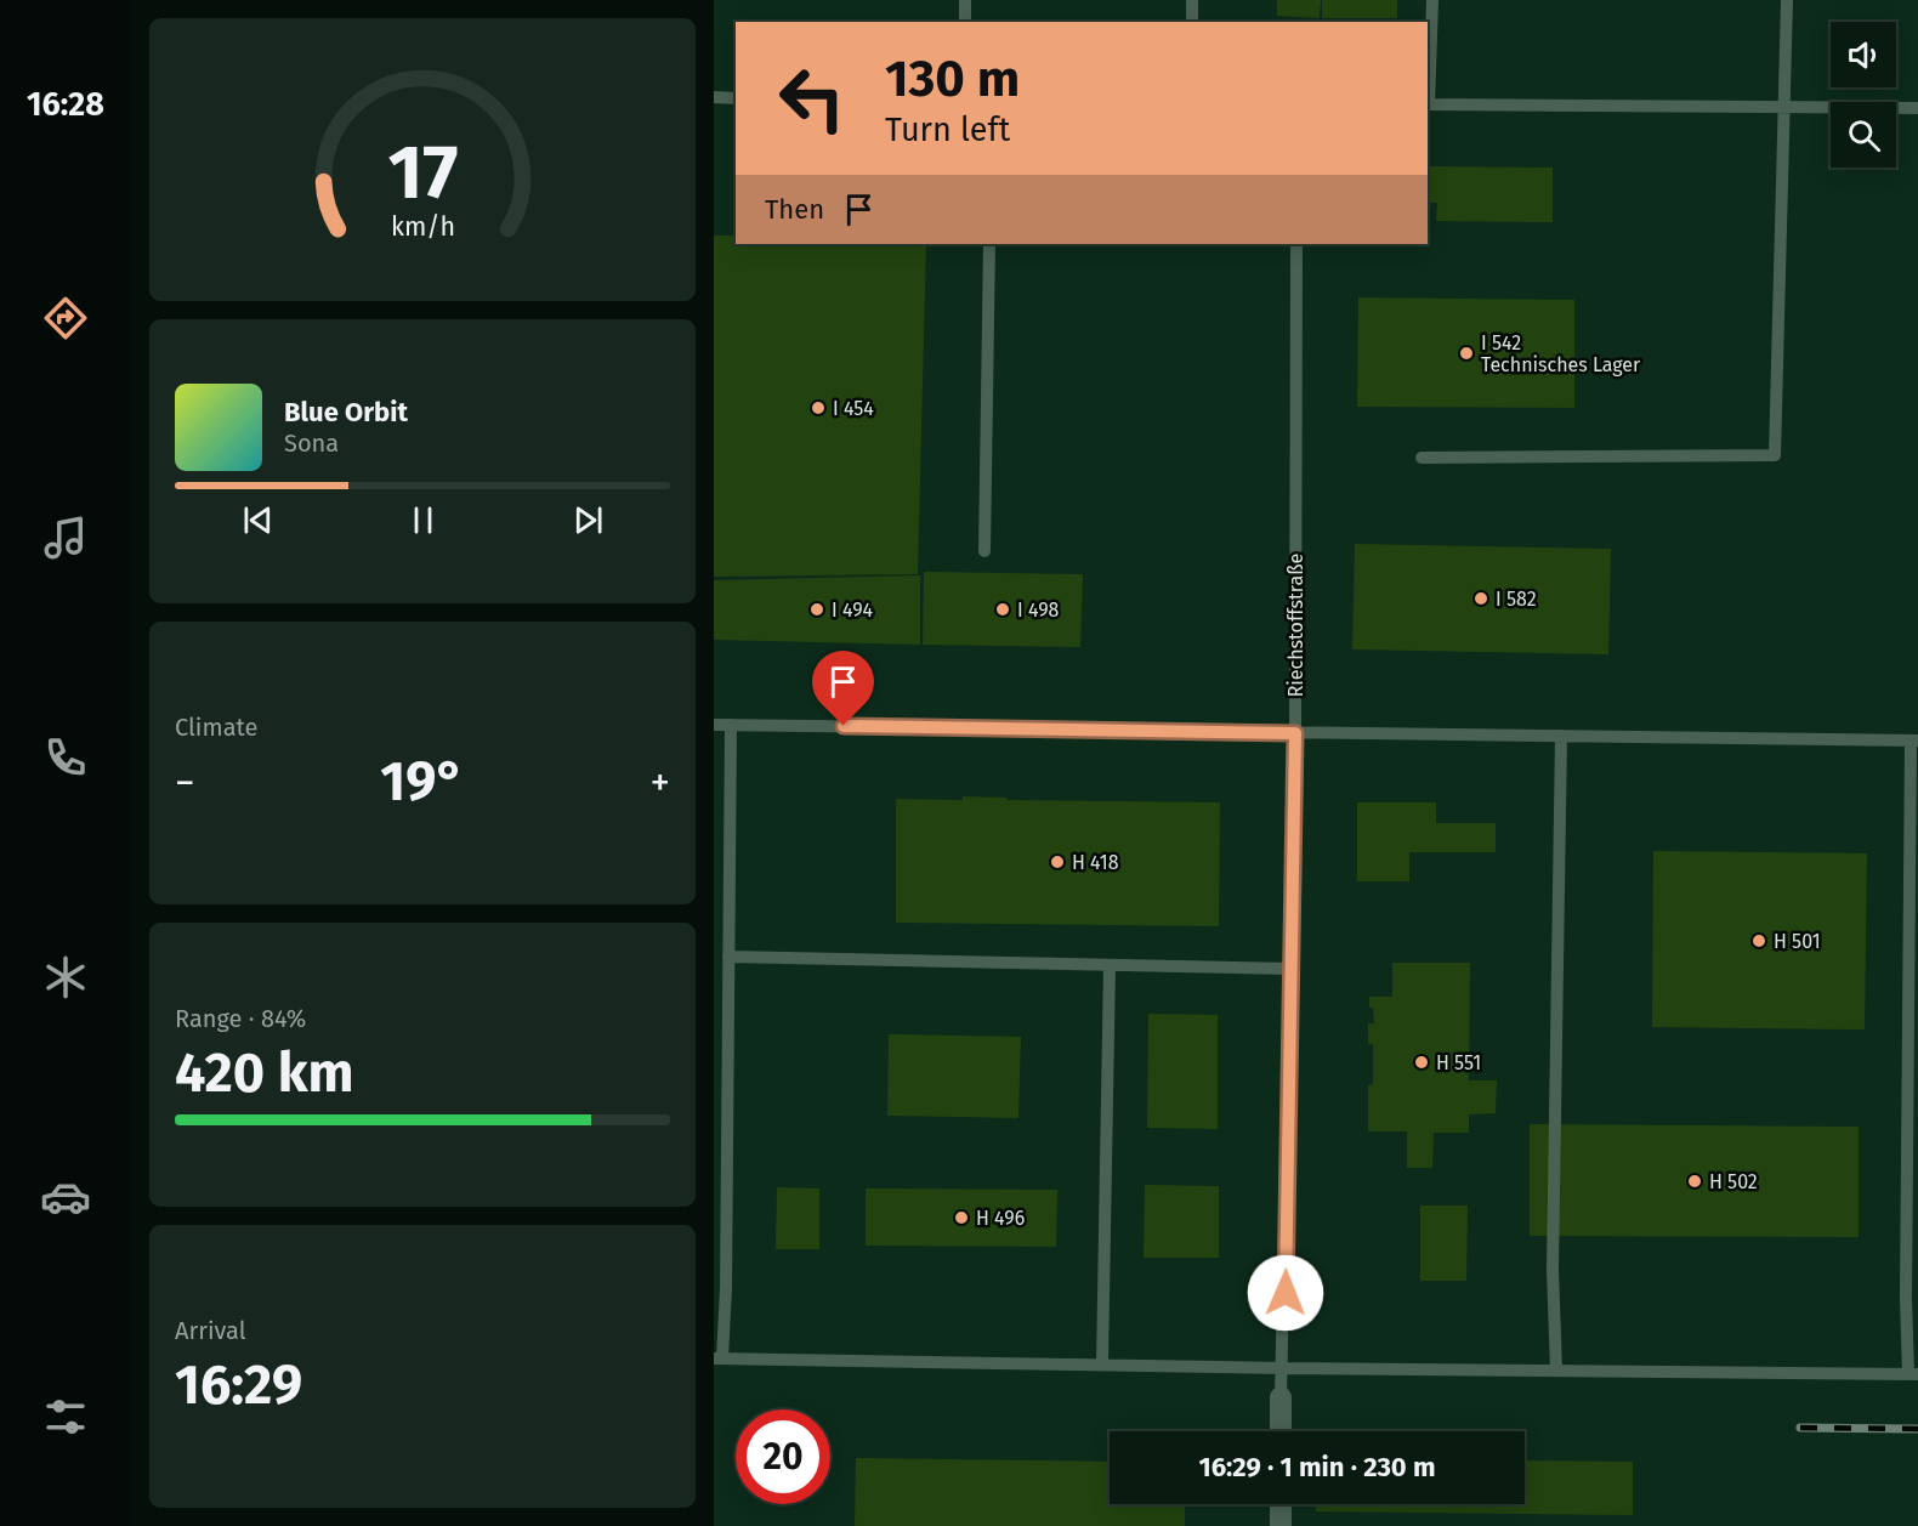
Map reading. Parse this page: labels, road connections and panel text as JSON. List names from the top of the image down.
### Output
{
  "streets": {
    "street": ["Riechstoffstraße"]
  },
  "places": [
    "I 542 Technisches Lager",
    "I 454",
    "I 582",
    "I 494",
    "I 498",
    "H 418",
    "H 501",
    "H 551",
    "H 502",
    "H 496"
  ],
  "page": {
    "tabs": "16:28",
    "turn": ["130 m", "Turn left"],
    "then": "Then",
    "song": ["Blue Orbit", "Sona"],
    "tile": [
      "Climate",
      ["Range · 84%", "420 km"],
      ["Arrival", "16:29"]
    ],
    "heat": ["−", "19°", "+"],
    "limit": "20",
    "trip": "16:29 · 1 min · 230 m",
    "gauge": ["17", "km/h"]
  }
}
